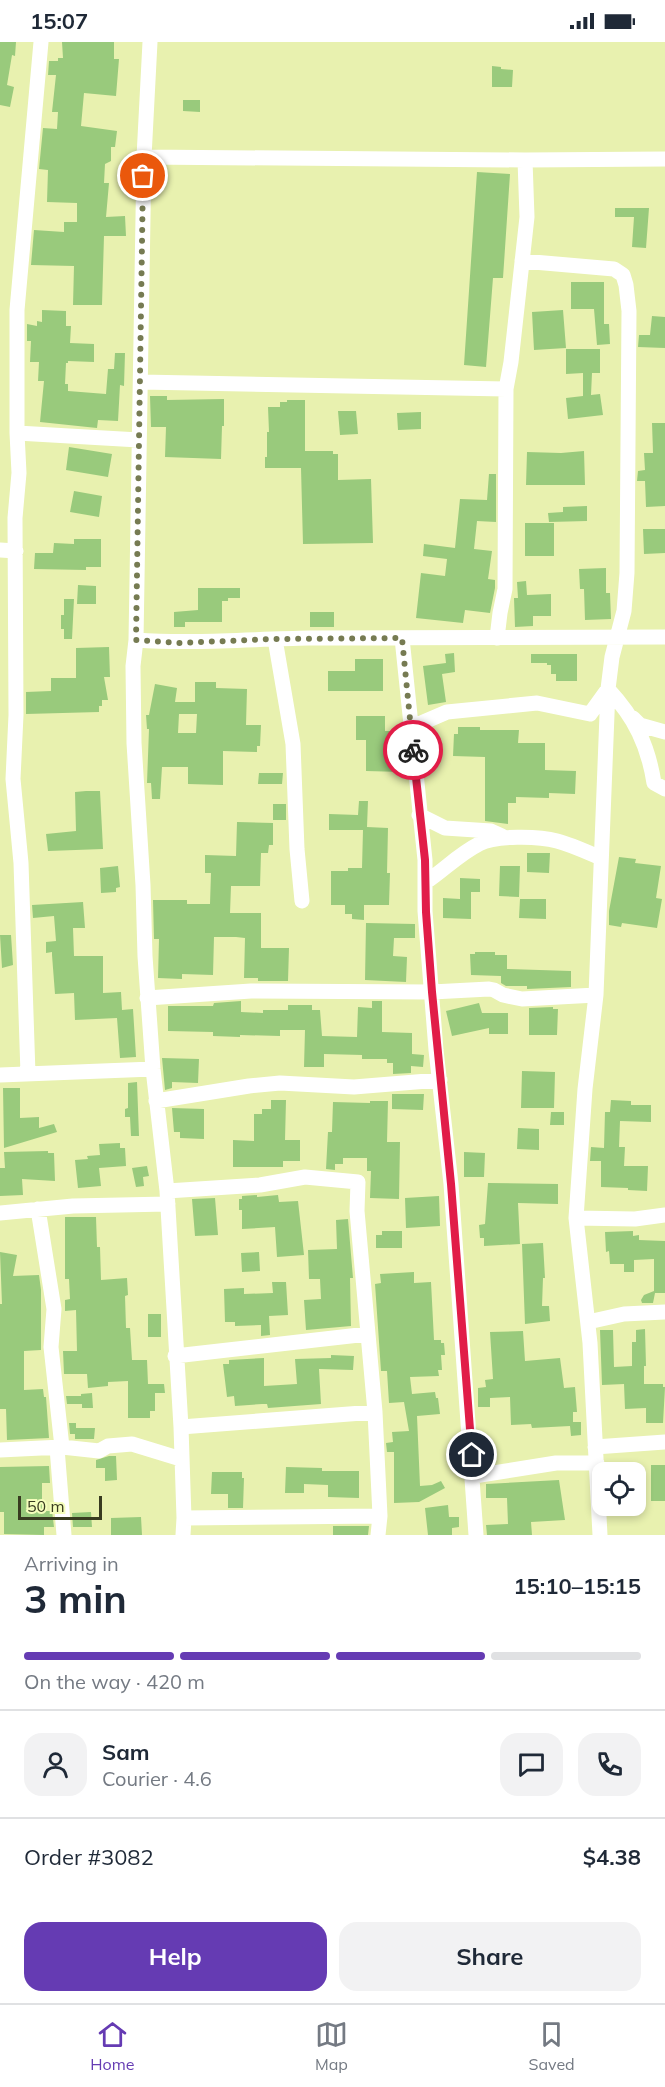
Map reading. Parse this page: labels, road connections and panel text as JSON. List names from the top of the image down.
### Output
{
  "scale_bar": "50 m",
  "page": {
    "status": "15:07",
    "scale": "50 m",
    "heading": ["3 min", "Arriving in", "15:10–15:15"],
    "panel": [
      "Sam",
      "Courier · 4.6",
      "Order #3082",
      "$4.38"
    ],
    "bar": "On the way · 420 m",
    "buttons": ["Help", "Share"],
    "tabs": ["Home", "Map", "Saved"]
  }
}
